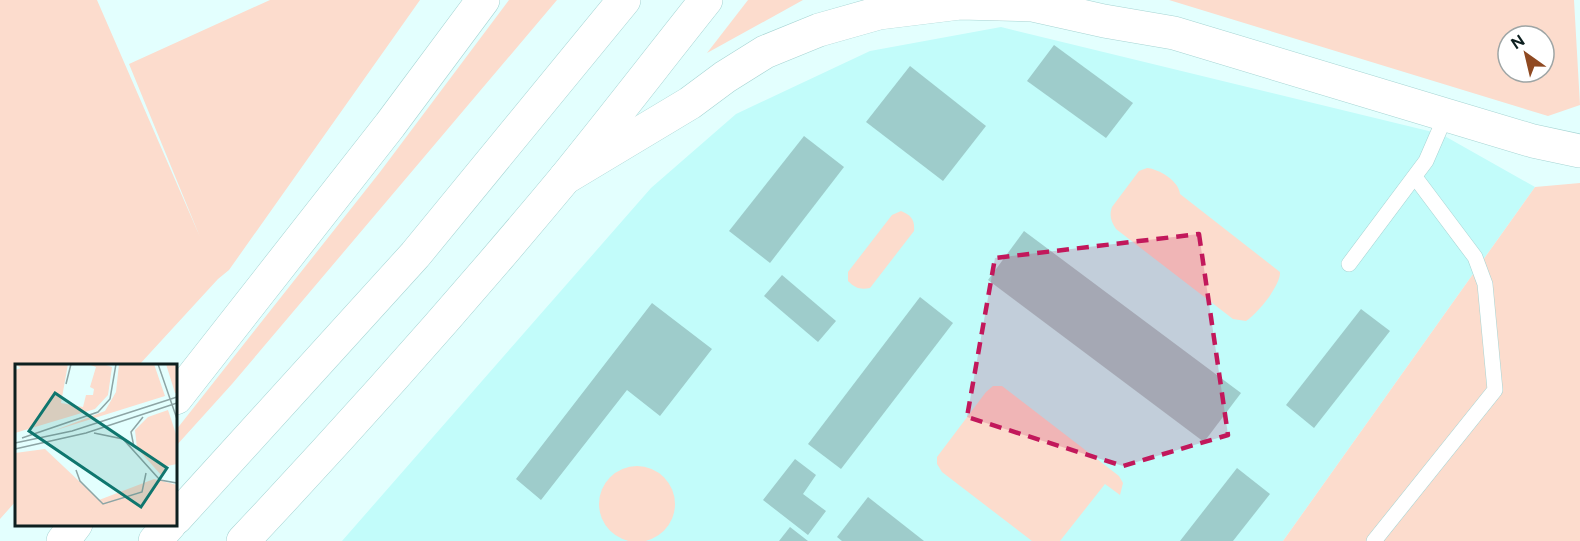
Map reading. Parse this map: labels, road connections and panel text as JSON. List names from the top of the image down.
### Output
{
  "north": "top left"
}
